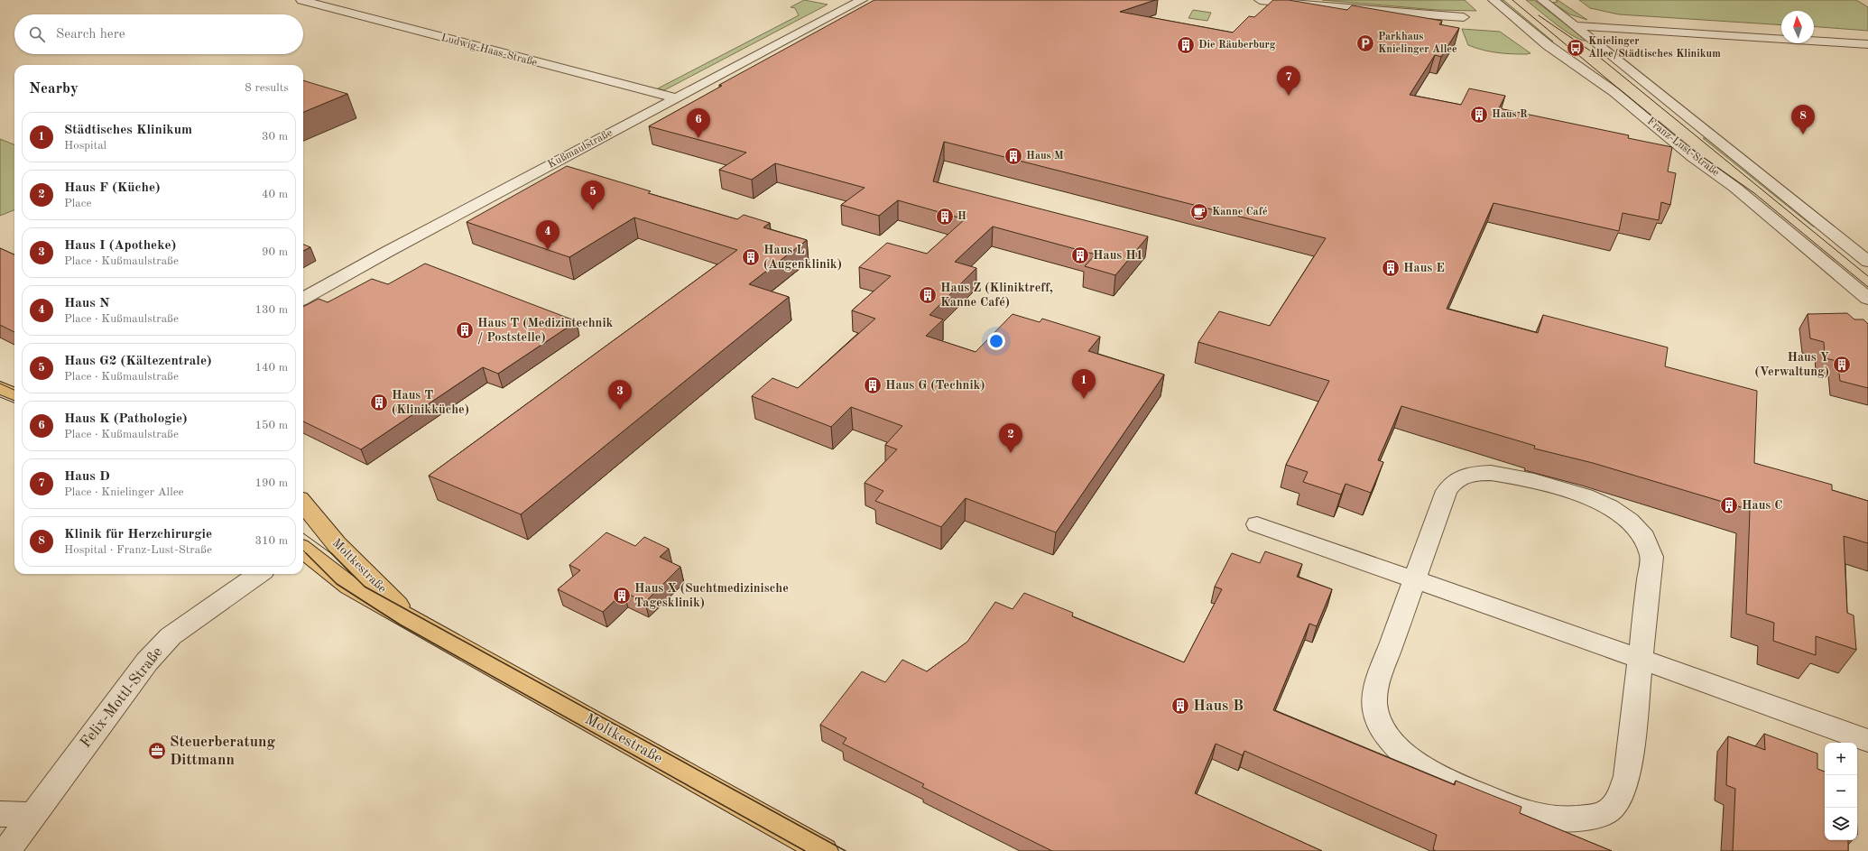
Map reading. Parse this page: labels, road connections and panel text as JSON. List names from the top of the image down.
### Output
{
  "streets": {
    "main road": ["Moltkestraße"],
    "street": [
      "Ludwig-Haas-Straße",
      "Franz-Lust-Straße",
      "Kußmaulstraße",
      "Felix-Mottl-Straße"
    ]
  },
  "crossings": [
    ["Ludwig-Haas-Straße", "Kußmaulstraße"]
  ],
  "places": {
    "parking": ["Parkhaus Knielinger Allee"],
    "building": [
      "Die Räuberburg",
      "Haus R",
      "Haus M",
      "H",
      "Haus H1",
      "Haus L (Augenklinik)",
      "Haus E",
      "Haus Z (Kliniktreff, Kanne Café)",
      "Haus T (Medizintechnik / Poststelle)",
      "Haus Y (Verwaltung)",
      "Haus G (Technik)",
      "Haus T (Klinikküche)",
      "Haus C",
      "Haus X (Suchtmedizinische Tagesklinik)",
      "Haus B"
    ],
    "bus stop": ["Knielinger Allee/Städtisches Klinikum"],
    "cafe": ["Kanne Café"],
    "office": ["Steuerberatung Dittmann"]
  },
  "north": "top",
  "page": {
    "search": "Search here",
    "heading": ["Nearby", "8 results"],
    "pins": [
      "7",
      "8",
      "6",
      "5",
      "4",
      "1",
      "3",
      "2"
    ],
    "list": [
      {
        "mark": "1",
        "name": "Städtisches Klinikum",
        "note": "Hospital",
        "value": "30 m"
      },
      {
        "mark": "2",
        "name": "Haus F (Küche)",
        "note": "Place",
        "value": "40 m"
      },
      {
        "mark": "3",
        "name": "Haus I (Apotheke)",
        "note": "Place · Kußmaulstraße",
        "value": "90 m"
      },
      {
        "mark": "4",
        "name": "Haus N",
        "note": "Place · Kußmaulstraße",
        "value": "130 m"
      },
      {
        "mark": "5",
        "name": "Haus G2 (Kältezentrale)",
        "note": "Place · Kußmaulstraße",
        "value": "140 m"
      },
      {
        "mark": "6",
        "name": "Haus K (Pathologie)",
        "note": "Place · Kußmaulstraße",
        "value": "150 m"
      },
      {
        "mark": "7",
        "name": "Haus D",
        "note": "Place · Knielinger Allee",
        "value": "190 m"
      },
      {
        "mark": "8",
        "name": "Klinik für Herzchirurgie",
        "note": "Hospital · Franz-Lust-Straße",
        "value": "310 m"
      }
    ],
    "map_buttons": ["+", "−"]
  }
}
